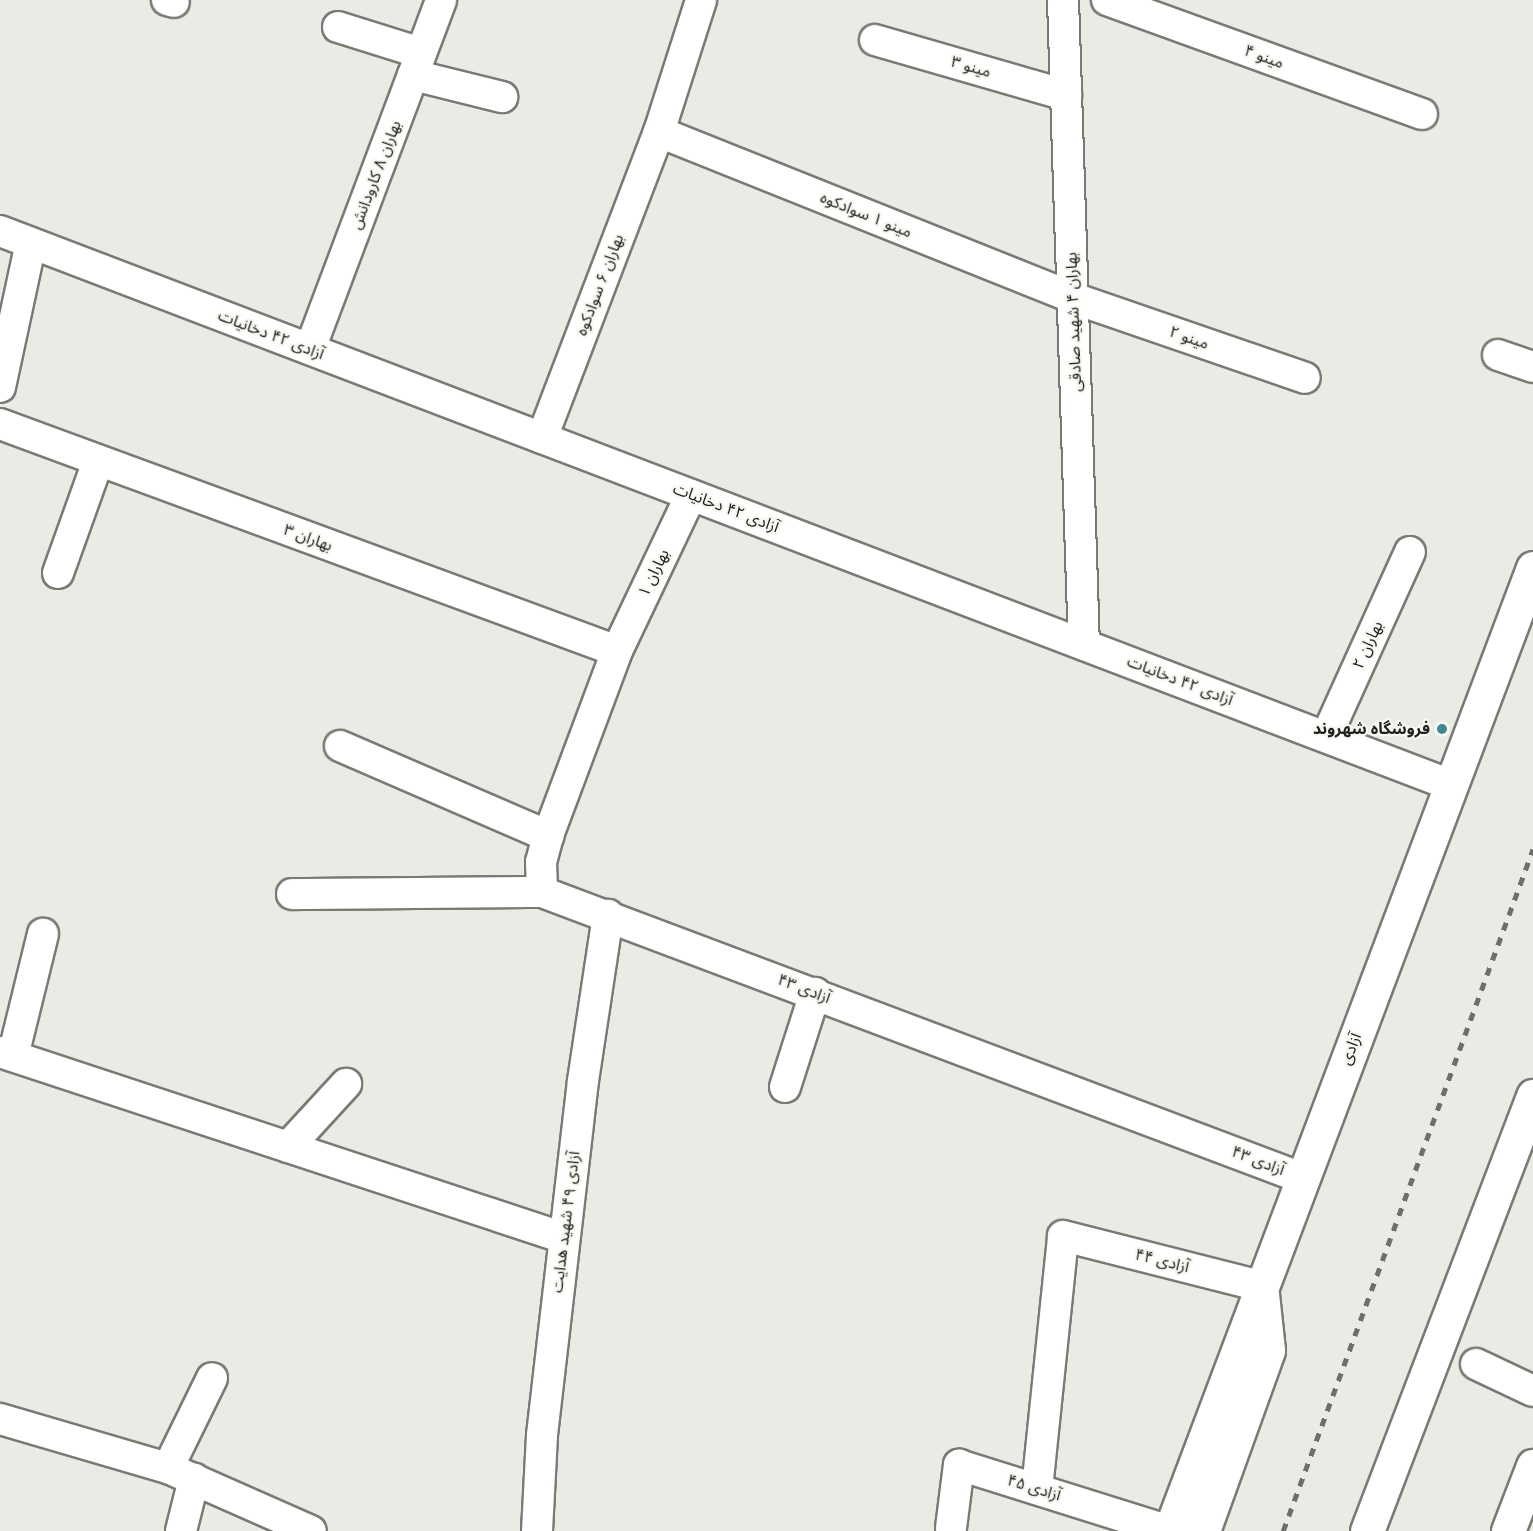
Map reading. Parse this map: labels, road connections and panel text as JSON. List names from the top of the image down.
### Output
{
  "streets": {
    "main road": ["آزادی"],
    "street": [
      "مینو ۴",
      "مینو ۳",
      "بهاران ۸ کارودانش",
      "مینو ۱ سوادکوه",
      "بهاران ۶ سوادکوه",
      "بهاران ۴ شهید صادقی",
      "آزادی ۴۲ دخانیات",
      "مینو ۲",
      "بهاران ۳",
      "بهاران ۱",
      "بهاران ۲",
      "آزادی ۴۳",
      "آزادی ۴۹ شهید هدایت",
      "آزادی ۴۴",
      "آزادی ۴۵"
    ]
  },
  "crossings": [
    ["مینو ۳", "بهاران ۴ شهید صادقی"],
    ["بهاران ۸ کارودانش", "آزادی ۴۲ دخانیات"],
    ["مینو ۱ سوادکوه", "بهاران ۶ سوادکوه"],
    ["مینو ۱ سوادکوه", "بهاران ۴ شهید صادقی"],
    ["مینو ۱ سوادکوه", "مینو ۲"],
    ["بهاران ۶ سوادکوه", "آزادی ۴۲ دخانیات"],
    ["بهاران ۴ شهید صادقی", "آزادی ۴۲ دخانیات"],
    ["بهاران ۴ شهید صادقی", "مینو ۲"],
    ["آزادی ۴۲ دخانیات", "بهاران ۱"],
    ["آزادی ۴۲ دخانیات", "بهاران ۲"],
    ["آزادی ۴۲ دخانیات", "آزادی"],
    ["بهاران ۳", "بهاران ۱"],
    ["آزادی ۴۳", "آزادی"],
    ["آزادی ۴۳", "آزادی ۴۹ شهید هدایت"],
    ["آزادی", "آزادی ۴۴"],
    ["آزادی", "آزادی ۴۵"],
    ["آزادی ۴۴", "آزادی ۴۵"]
  ],
  "places": ["فروشگاه شهروند"]
}
